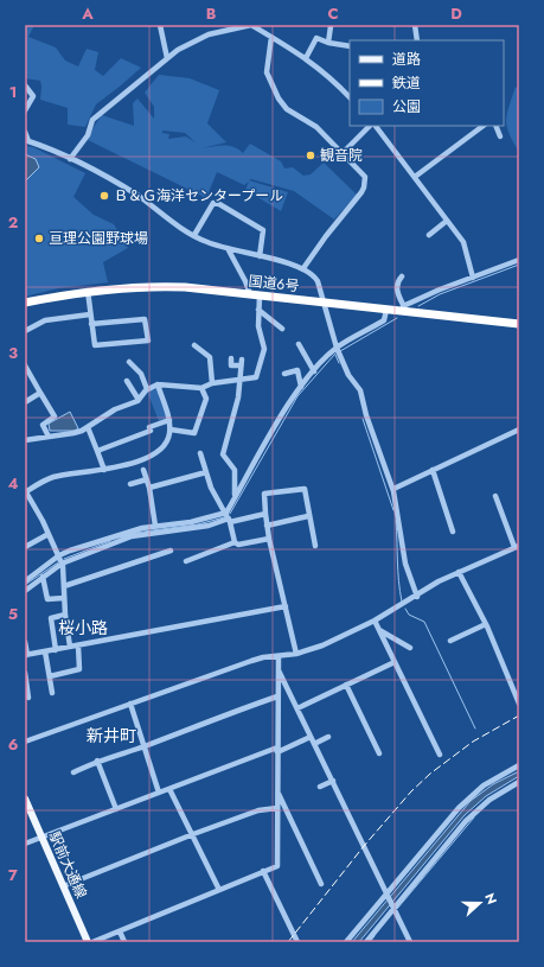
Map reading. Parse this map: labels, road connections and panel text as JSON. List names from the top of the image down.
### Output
{
  "streets": {
    "highway": ["国道6号"],
    "main road": ["駅前大通線"]
  },
  "districts": ["桜小路", "新井町"],
  "places": ["観音院", "Ｂ＆Ｇ海洋センタープール", "亘理公園野球場"],
  "legend": ["道路", "鉄道", "公園"],
  "north": "right",
  "grid": {
    "columns": [
      "A",
      "B",
      "C",
      "D"
    ],
    "rows": [
      "1",
      "2",
      "3",
      "4",
      "5",
      "6",
      "7"
    ]
  }
}
